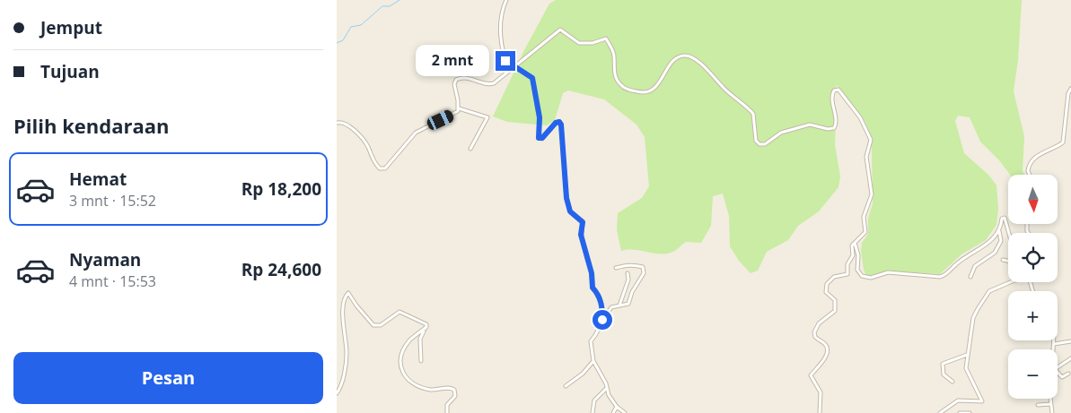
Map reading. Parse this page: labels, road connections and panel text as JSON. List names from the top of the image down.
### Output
{
  "north": "bottom",
  "page": {
    "banner": ["Jemput", "Tujuan"],
    "bubble": "2 mnt",
    "heading": "Pilih kendaraan",
    "list": [
      {
        "name": "Hemat",
        "note": "3 mnt · 15:52",
        "value": "Rp 18,200"
      },
      {
        "name": "Nyaman",
        "note": "4 mnt · 15:53",
        "value": "Rp 24,600"
      }
    ],
    "map_buttons": ["+", "−"],
    "buttons": "Pesan"
  }
}
